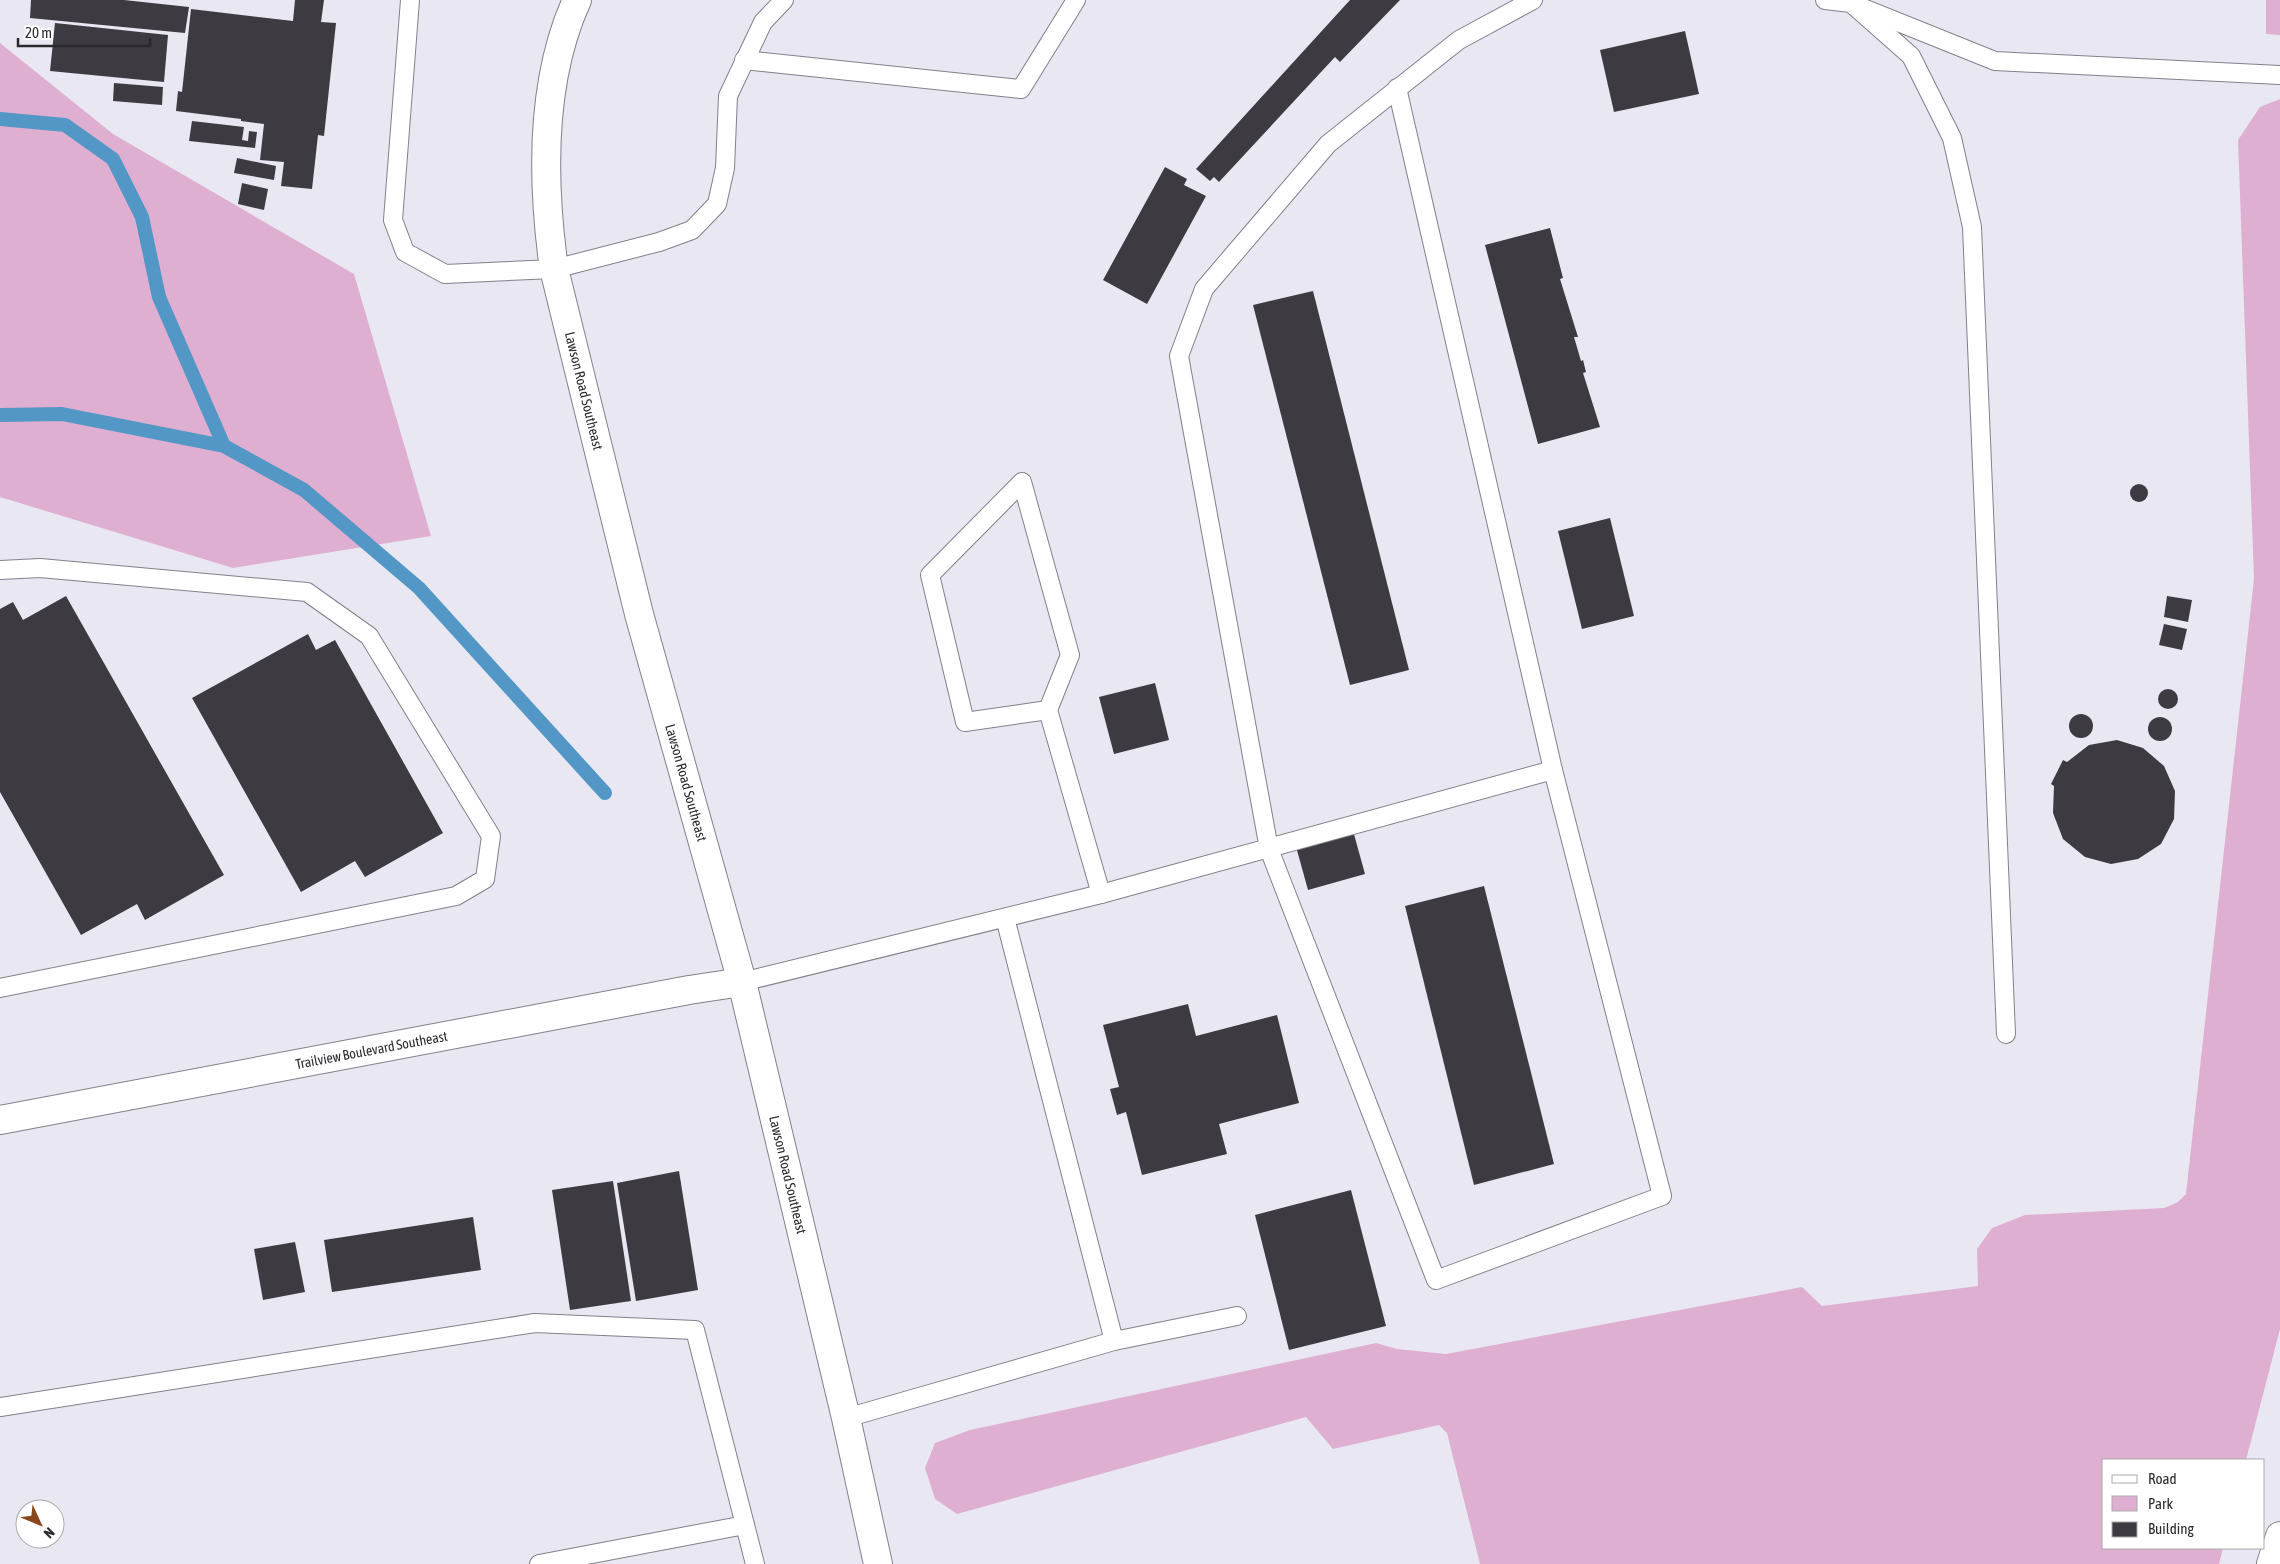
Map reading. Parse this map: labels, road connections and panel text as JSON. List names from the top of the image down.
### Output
{
  "streets": {
    "main road": ["Lawson Road Southeast", "Trailview Boulevard Southeast"]
  },
  "crossings": [
    ["Lawson Road Southeast", "Trailview Boulevard Southeast"]
  ],
  "legend": ["Road", "Park", "Building"],
  "scale_bar": "20 m",
  "north": "bottom right"
}
